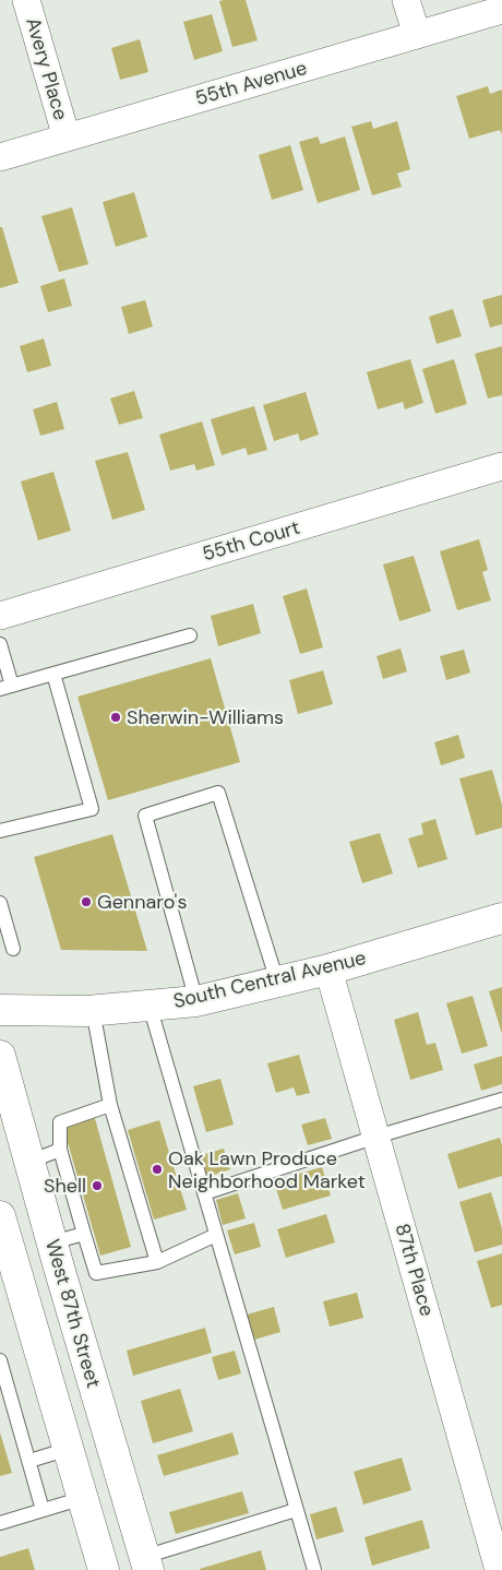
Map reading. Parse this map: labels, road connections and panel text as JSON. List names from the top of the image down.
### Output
{
  "streets": {
    "main road": ["South Central Avenue", "West 87th Street"],
    "street": [
      "Avery Place",
      "55th Avenue",
      "55th Court",
      "87th Place"
    ]
  },
  "crossings": [
    ["Avery Place", "55th Avenue"],
    ["South Central Avenue", "87th Place"]
  ],
  "places": [
    "Sherwin-Williams",
    "Gennaro's",
    "Oak Lawn Produce Neighborhood Market",
    "Shell"
  ]
}
